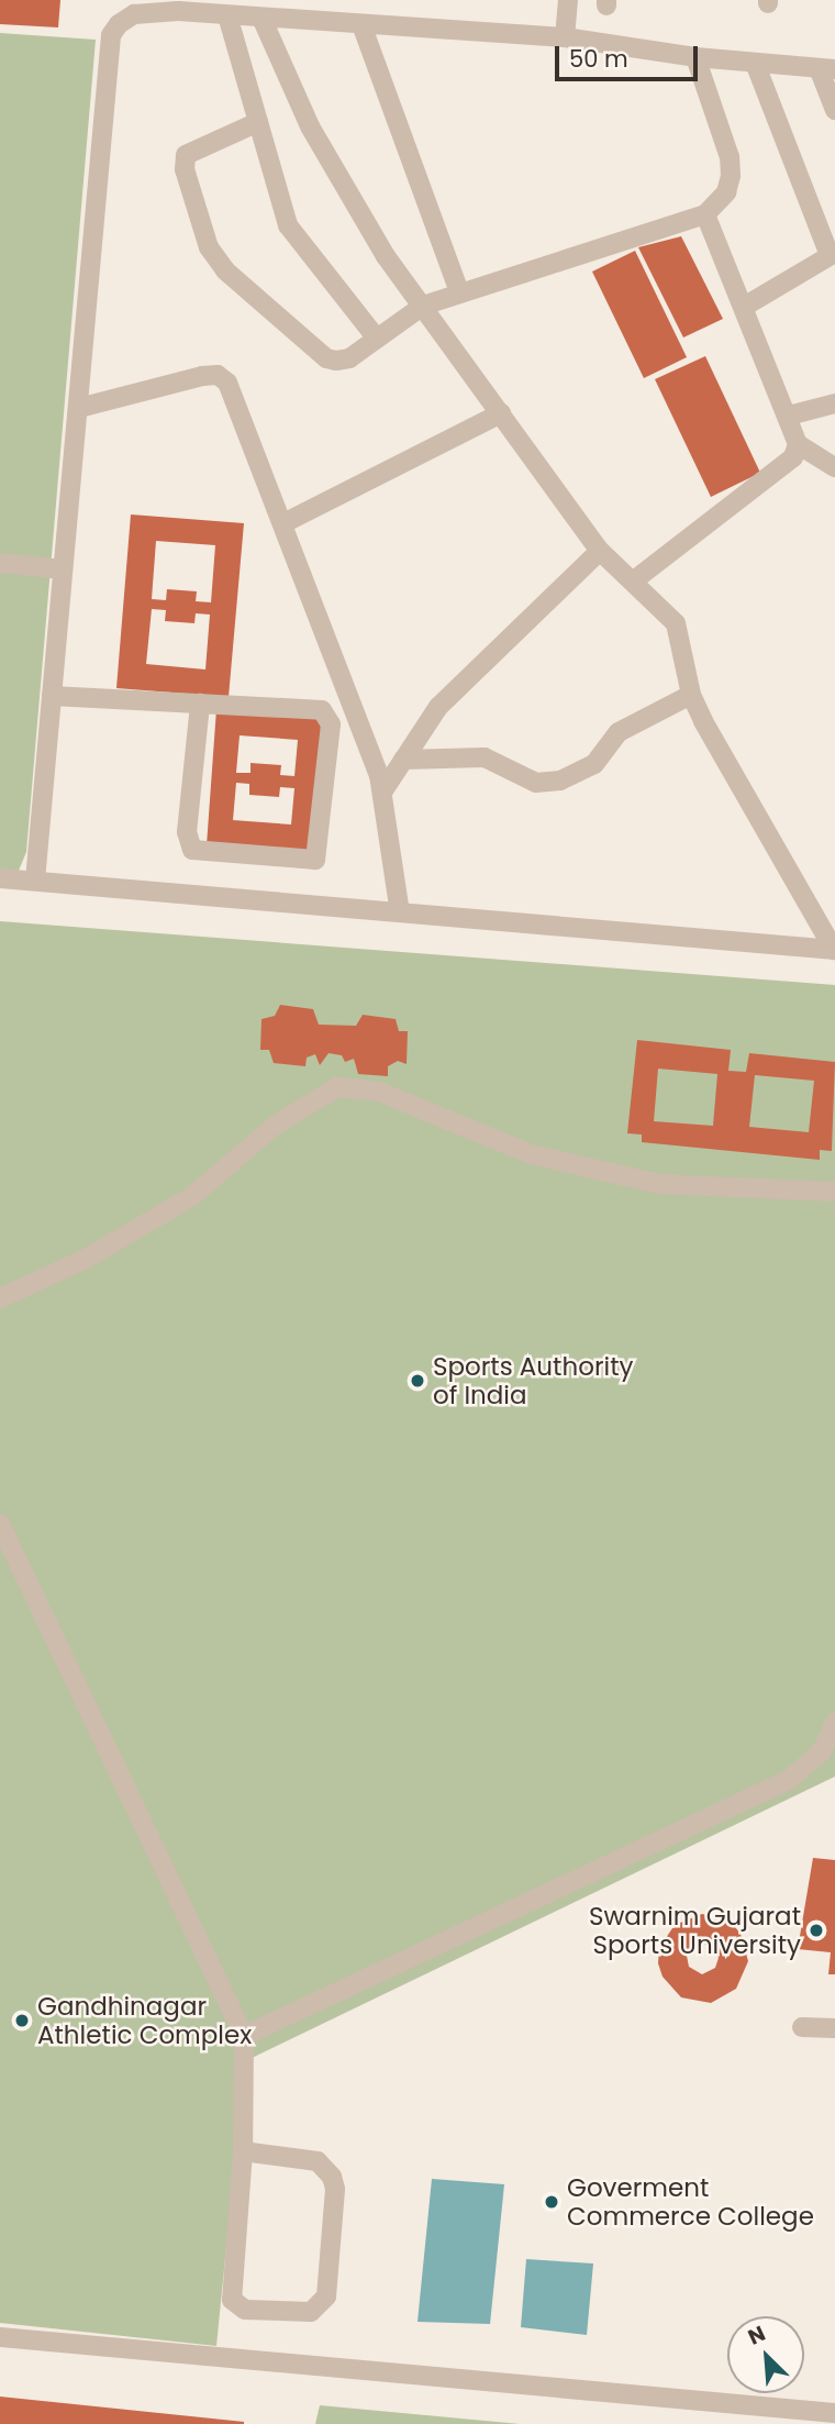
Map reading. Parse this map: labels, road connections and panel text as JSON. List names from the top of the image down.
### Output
{
  "places": [
    "Sports Authority of India",
    "Swarnim Gujarat Sports University",
    "Gandhinagar Athletic Complex",
    "Goverment Commerce College"
  ],
  "scale_bar": "50 m",
  "north": "top left"
}
